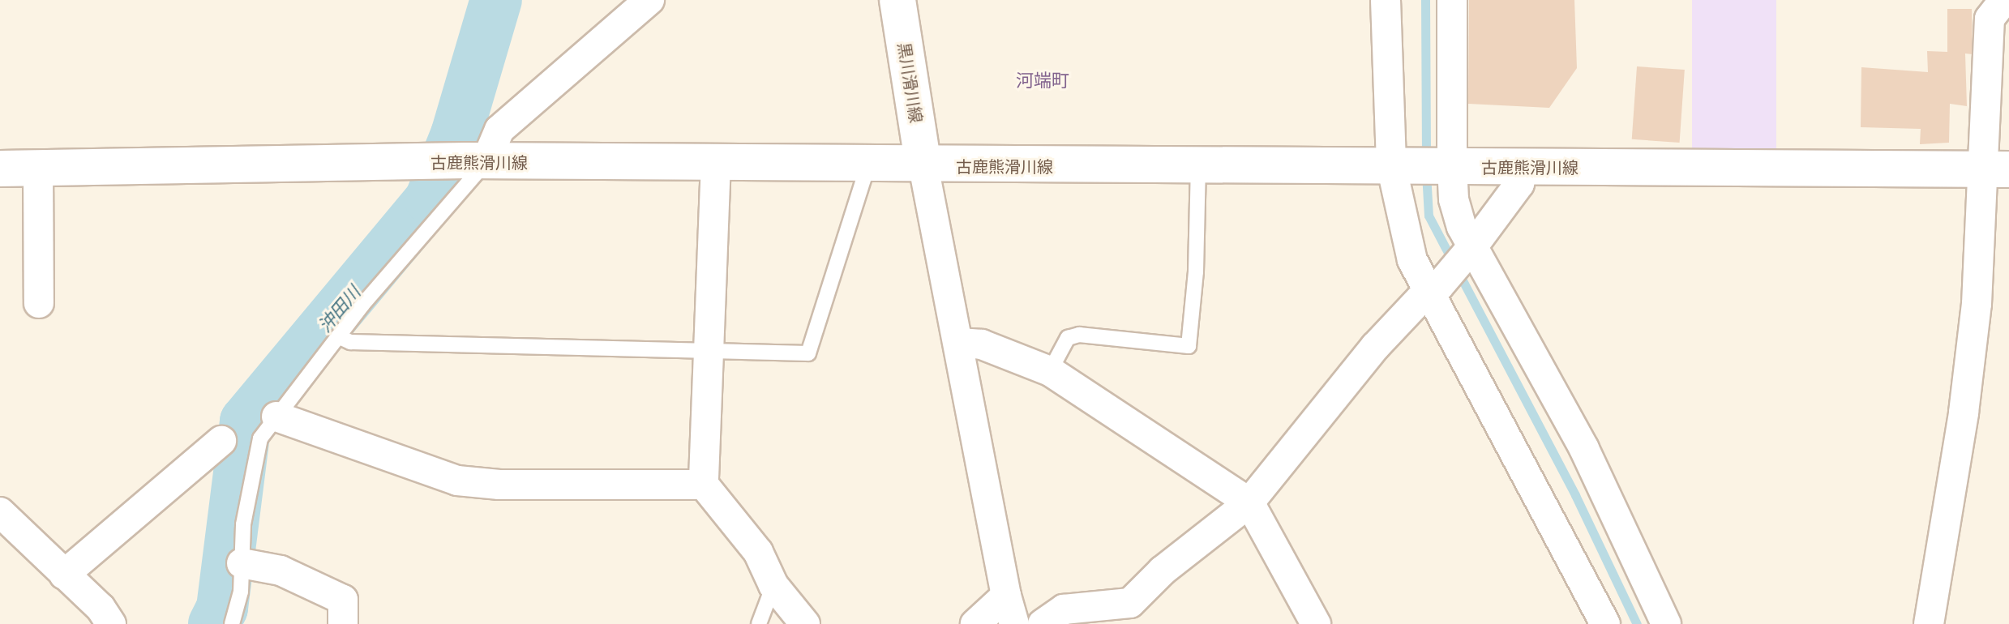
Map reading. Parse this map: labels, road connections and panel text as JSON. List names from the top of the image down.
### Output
{
  "streets": {
    "main road": ["黒川滑川線", "古鹿熊滑川線"]
  },
  "crossings": [
    ["黒川滑川線", "古鹿熊滑川線"]
  ],
  "districts": ["河端町"],
  "water": ["沖田川"]
}
